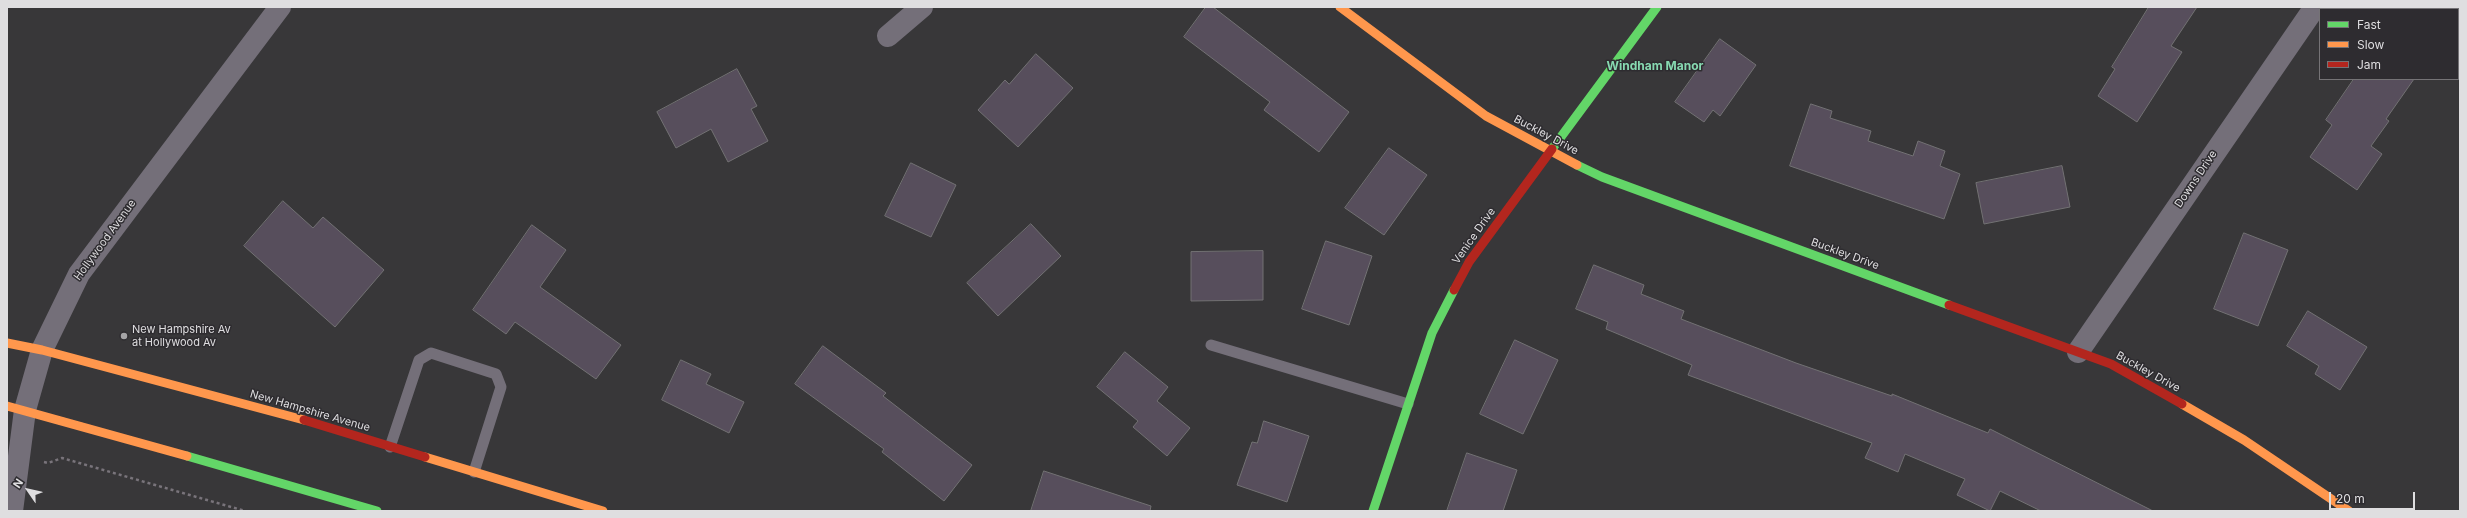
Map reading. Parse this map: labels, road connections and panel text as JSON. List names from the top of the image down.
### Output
{
  "streets": {
    "street": [
      "Buckley Drive",
      "Downs Drive",
      "Venice Drive",
      "Hollywood Avenue",
      "New Hampshire Avenue"
    ]
  },
  "crossings": [
    ["Buckley Drive", "Downs Drive"],
    ["Buckley Drive", "Venice Drive"],
    ["Hollywood Avenue", "New Hampshire Avenue"]
  ],
  "districts": ["Windham Manor"],
  "places": ["New Hampshire Av at Hollywood Av"],
  "legend": ["Fast", "Slow", "Jam"],
  "scale_bar": "20 m",
  "north": "top left"
}
